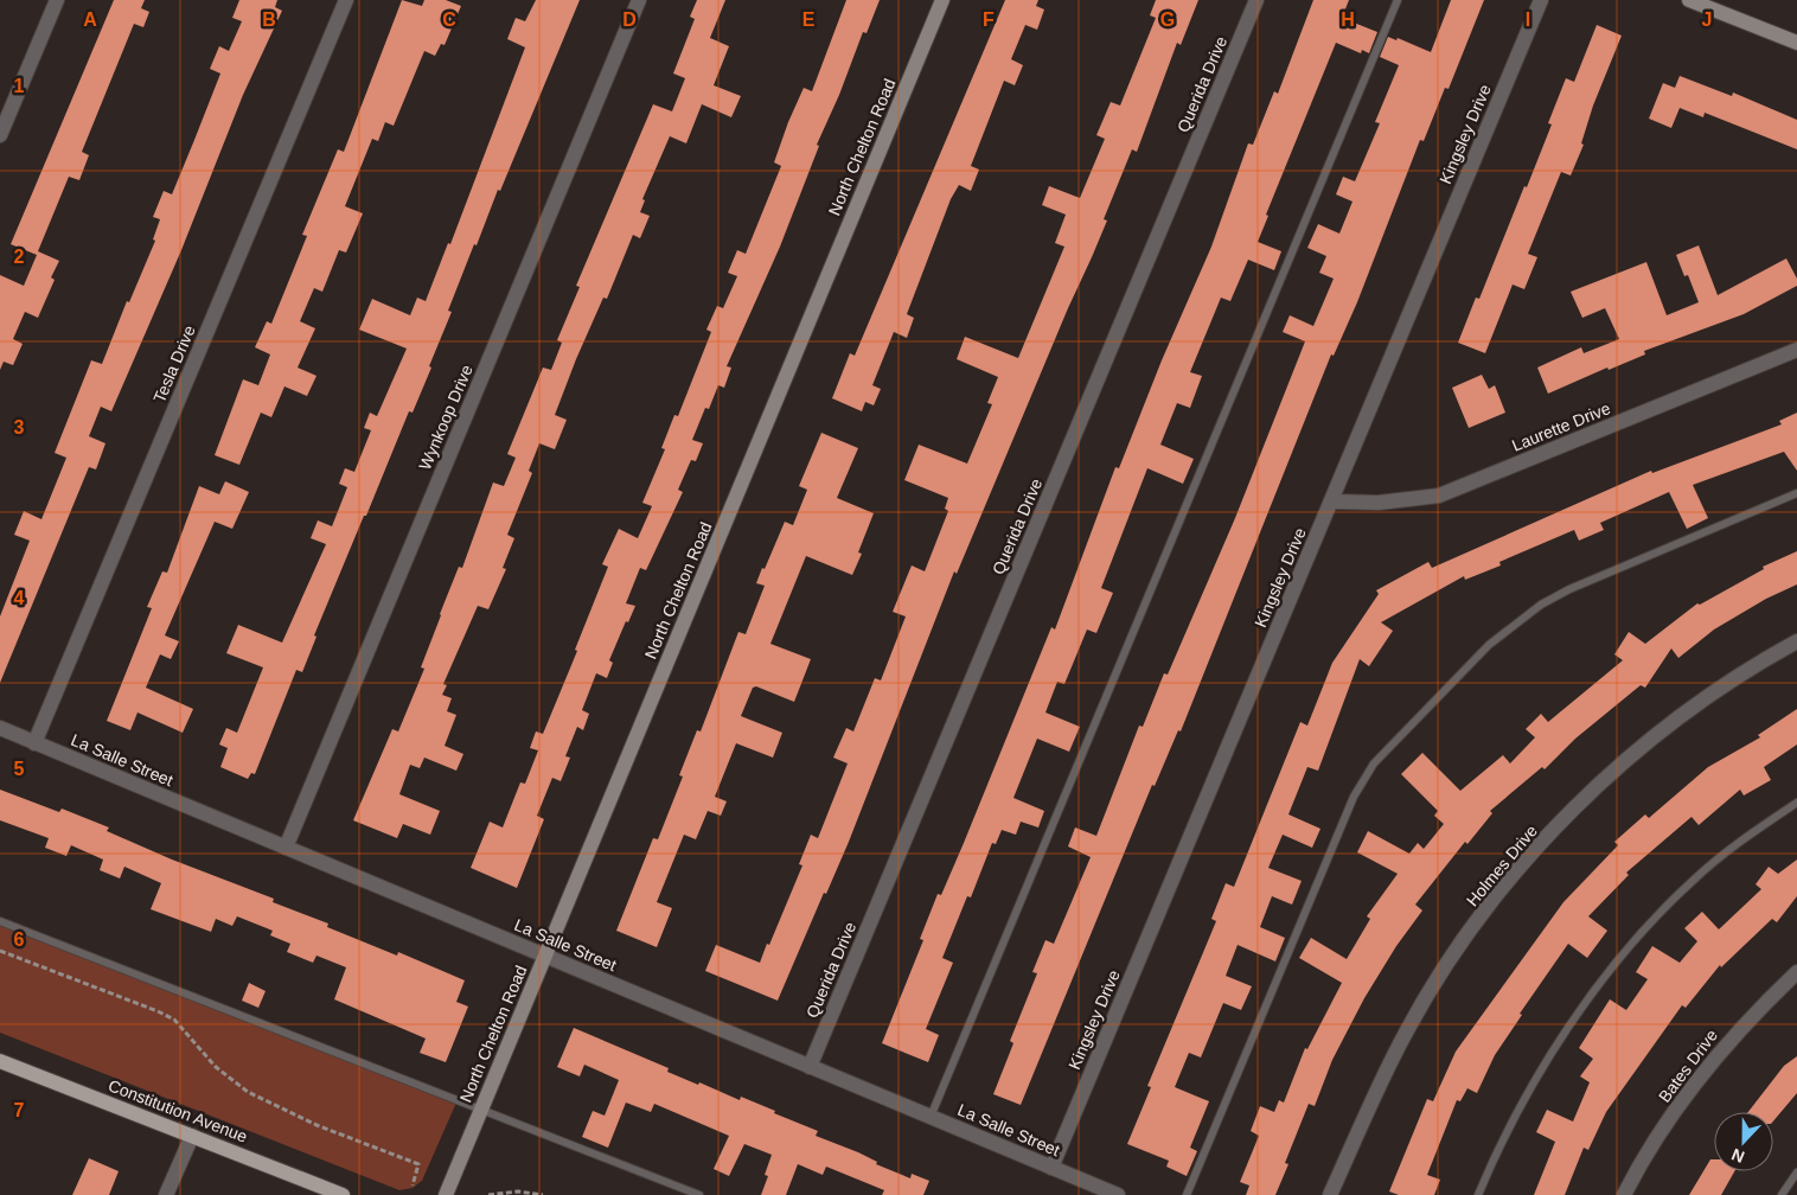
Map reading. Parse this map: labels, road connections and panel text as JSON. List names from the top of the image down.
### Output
{
  "streets": {
    "main road": ["North Chelton Road", "Constitution Avenue"],
    "street": [
      "Querida Drive",
      "Kingsley Drive",
      "Tesla Drive",
      "Wynkoop Drive",
      "Laurette Drive",
      "La Salle Street",
      "Holmes Drive",
      "Bates Drive"
    ]
  },
  "crossings": [
    ["Querida Drive", "La Salle Street"],
    ["Kingsley Drive", "Laurette Drive"],
    ["Kingsley Drive", "La Salle Street"],
    ["North Chelton Road", "La Salle Street"],
    ["Tesla Drive", "La Salle Street"],
    ["Wynkoop Drive", "La Salle Street"]
  ],
  "north": "bottom",
  "grid": {
    "columns": [
      "A",
      "B",
      "C",
      "D",
      "E",
      "F",
      "G",
      "H",
      "I",
      "J"
    ],
    "rows": [
      "1",
      "2",
      "3",
      "4",
      "5",
      "6",
      "7"
    ]
  }
}
